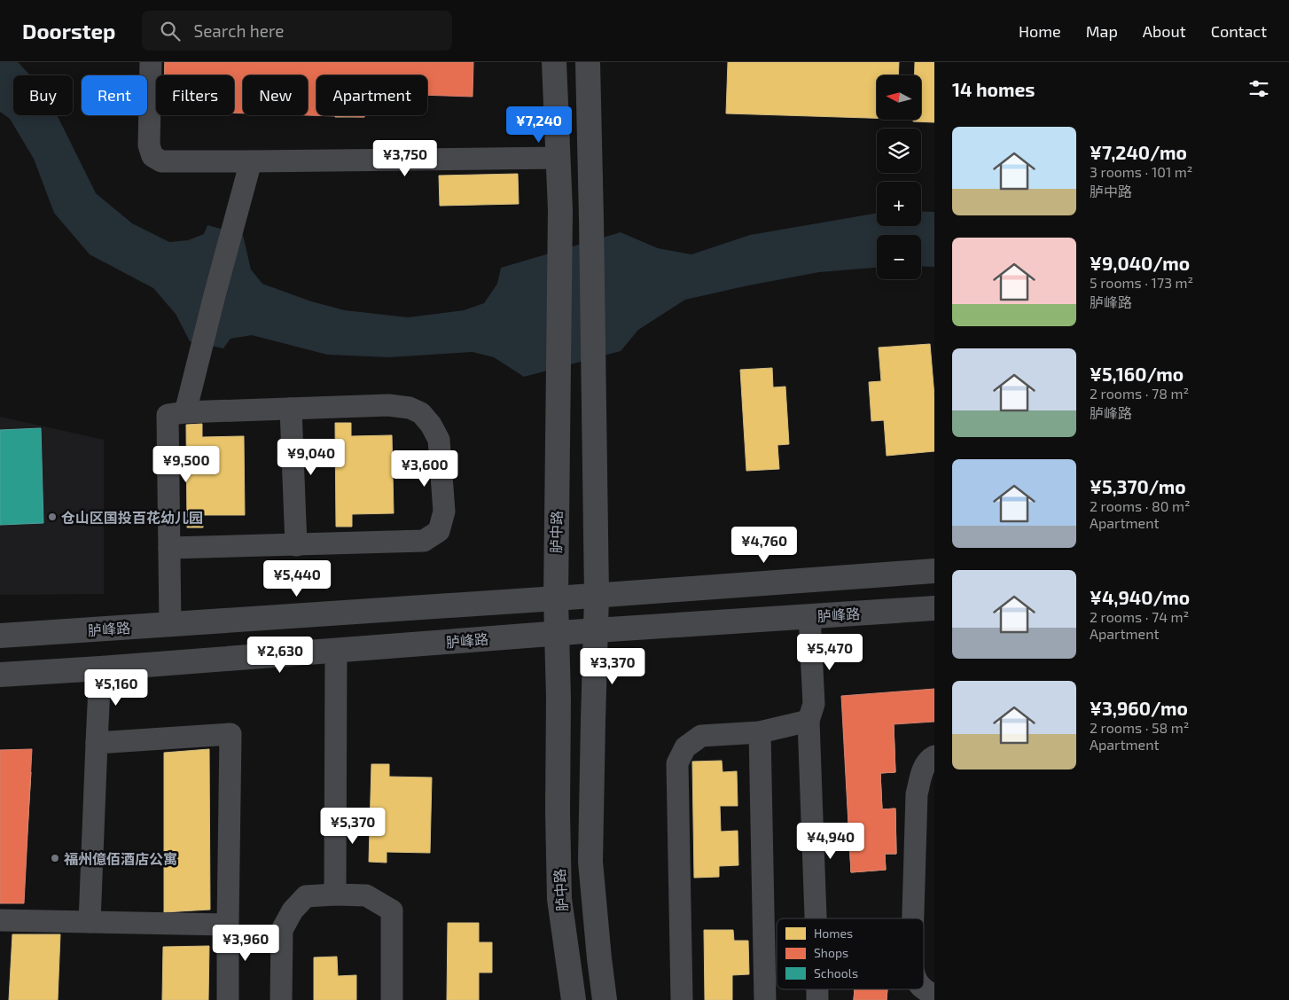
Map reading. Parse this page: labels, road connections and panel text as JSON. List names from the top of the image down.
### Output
{
  "streets": {
    "street": ["胪中路", "胪峰路"]
  },
  "crossings": [
    ["胪中路", "胪峰路"]
  ],
  "places": ["仓山区国投百花幼儿园", "福州億佰酒店公寓"],
  "legend": ["Homes", "Shops", "Schools"],
  "north": "left",
  "page": {
    "header": "Doorstep",
    "search": "Search here",
    "nav": [
      "Home",
      "Map",
      "About",
      "Contact"
    ],
    "heading": "14 homes",
    "map_buttons": ["+", "−"],
    "chip": [
      "Buy",
      "Rent",
      "Filters",
      "New",
      "Apartment"
    ],
    "price": [
      "¥7,240",
      "¥3,750",
      "¥9,040",
      "¥9,500",
      "¥3,600",
      "¥4,760",
      "¥5,440",
      "¥5,470",
      "¥2,630",
      "¥3,370",
      "¥5,160",
      "¥5,370",
      "¥4,940",
      "¥3,960"
    ],
    "list": [
      {
        "name": "¥7,240/mo",
        "note": "3 rooms · 101 m² · 胪中路"
      },
      {
        "name": "¥9,040/mo",
        "note": "5 rooms · 173 m² · 胪峰路"
      },
      {
        "name": "¥5,160/mo",
        "note": "2 rooms · 78 m² · 胪峰路"
      },
      {
        "name": "¥5,370/mo",
        "note": "2 rooms · 80 m² · Apartment"
      },
      {
        "name": "¥4,940/mo",
        "note": "2 rooms · 74 m² · Apartment"
      },
      {
        "name": "¥3,960/mo",
        "note": "2 rooms · 58 m² · Apartment"
      }
    ]
  }
}
